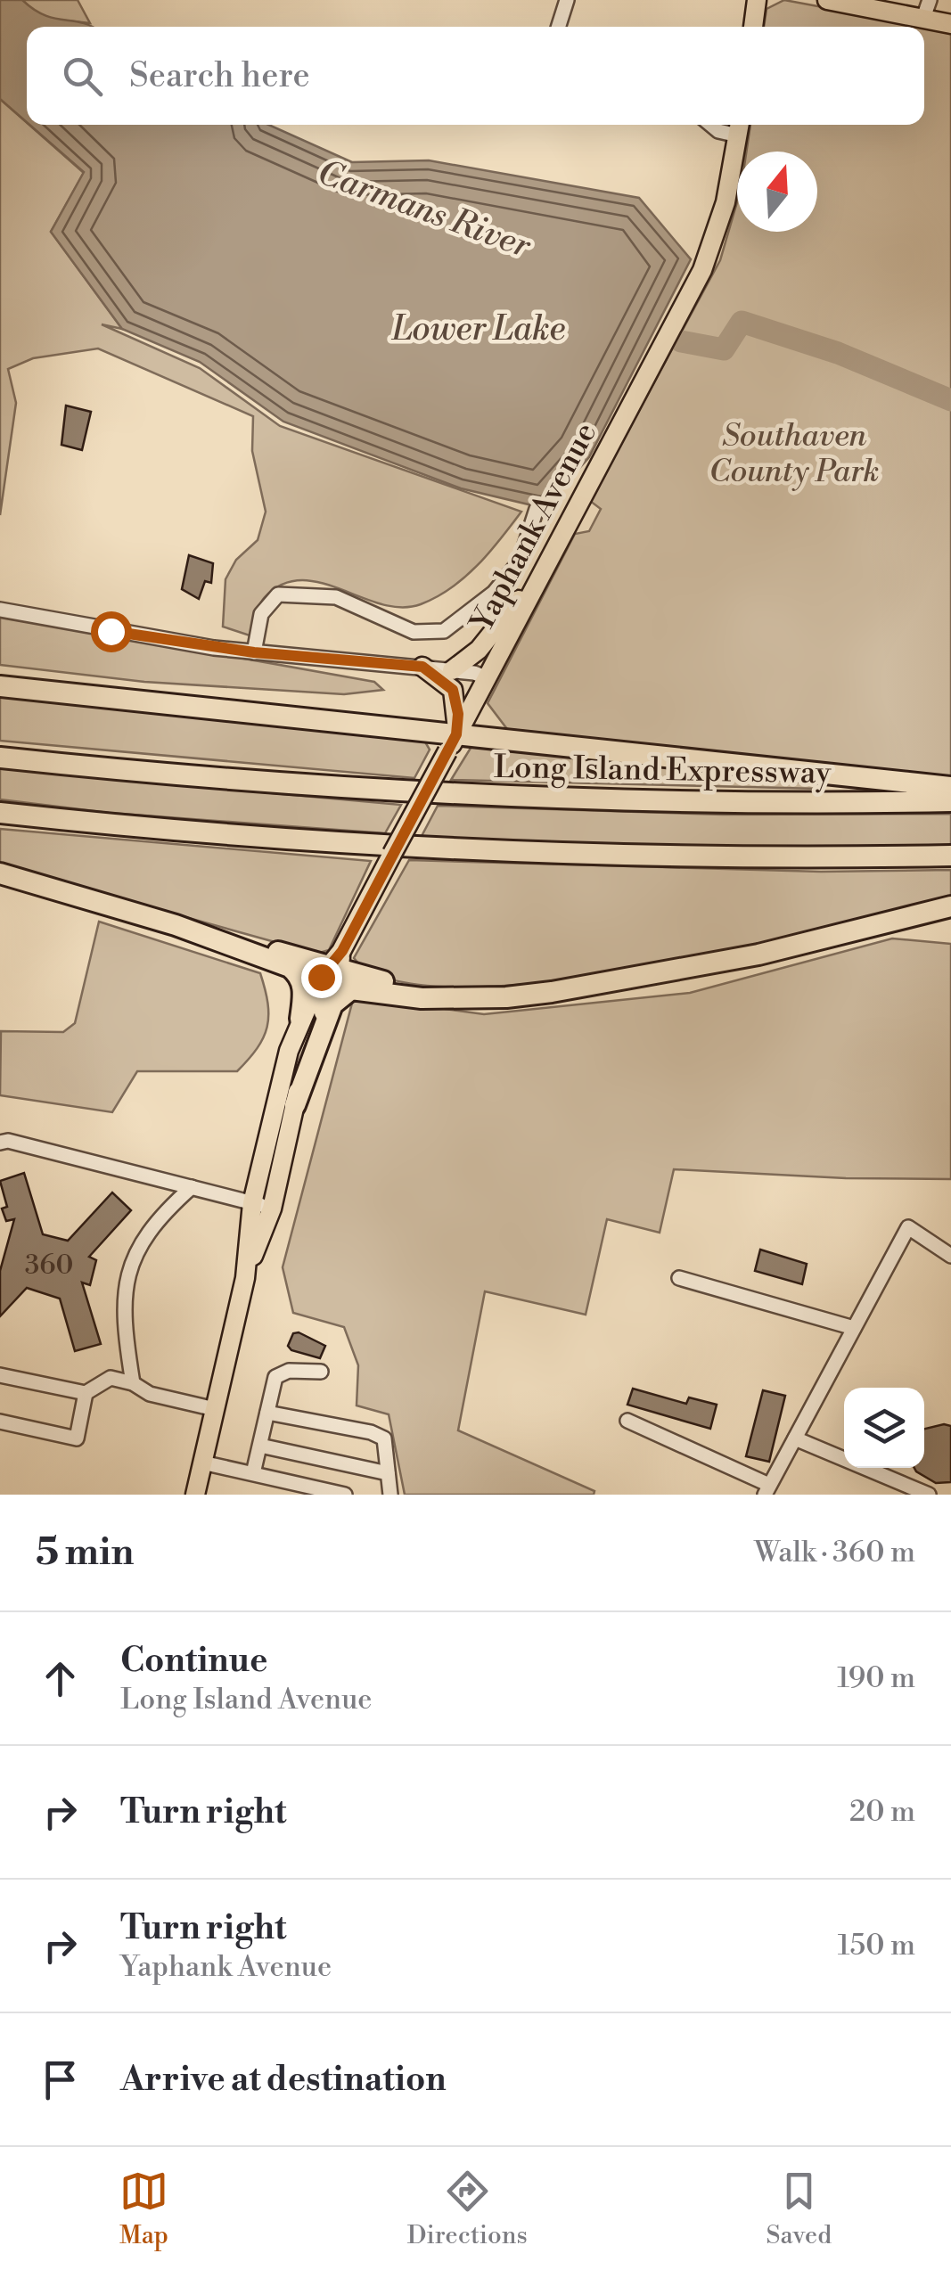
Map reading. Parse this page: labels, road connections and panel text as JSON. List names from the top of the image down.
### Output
{
  "streets": {
    "highway": ["Long Island Expressway"],
    "main road": ["Yaphank Avenue"]
  },
  "water": ["Carmans River", "Lower Lake"],
  "parks": ["Southaven County Park"],
  "house_numbers": ["360"],
  "north": "top",
  "page": {
    "search": "Search here",
    "heading": ["5 min", "Walk · 360 m"],
    "list": [
      ["Continue", "Long Island Avenue", "190 m"],
      ["Turn right", "20 m"],
      ["Turn right", "Yaphank Avenue", "150 m"],
      "Arrive at destination"
    ],
    "nav": ["Map", "Directions", "Saved"]
  }
}
